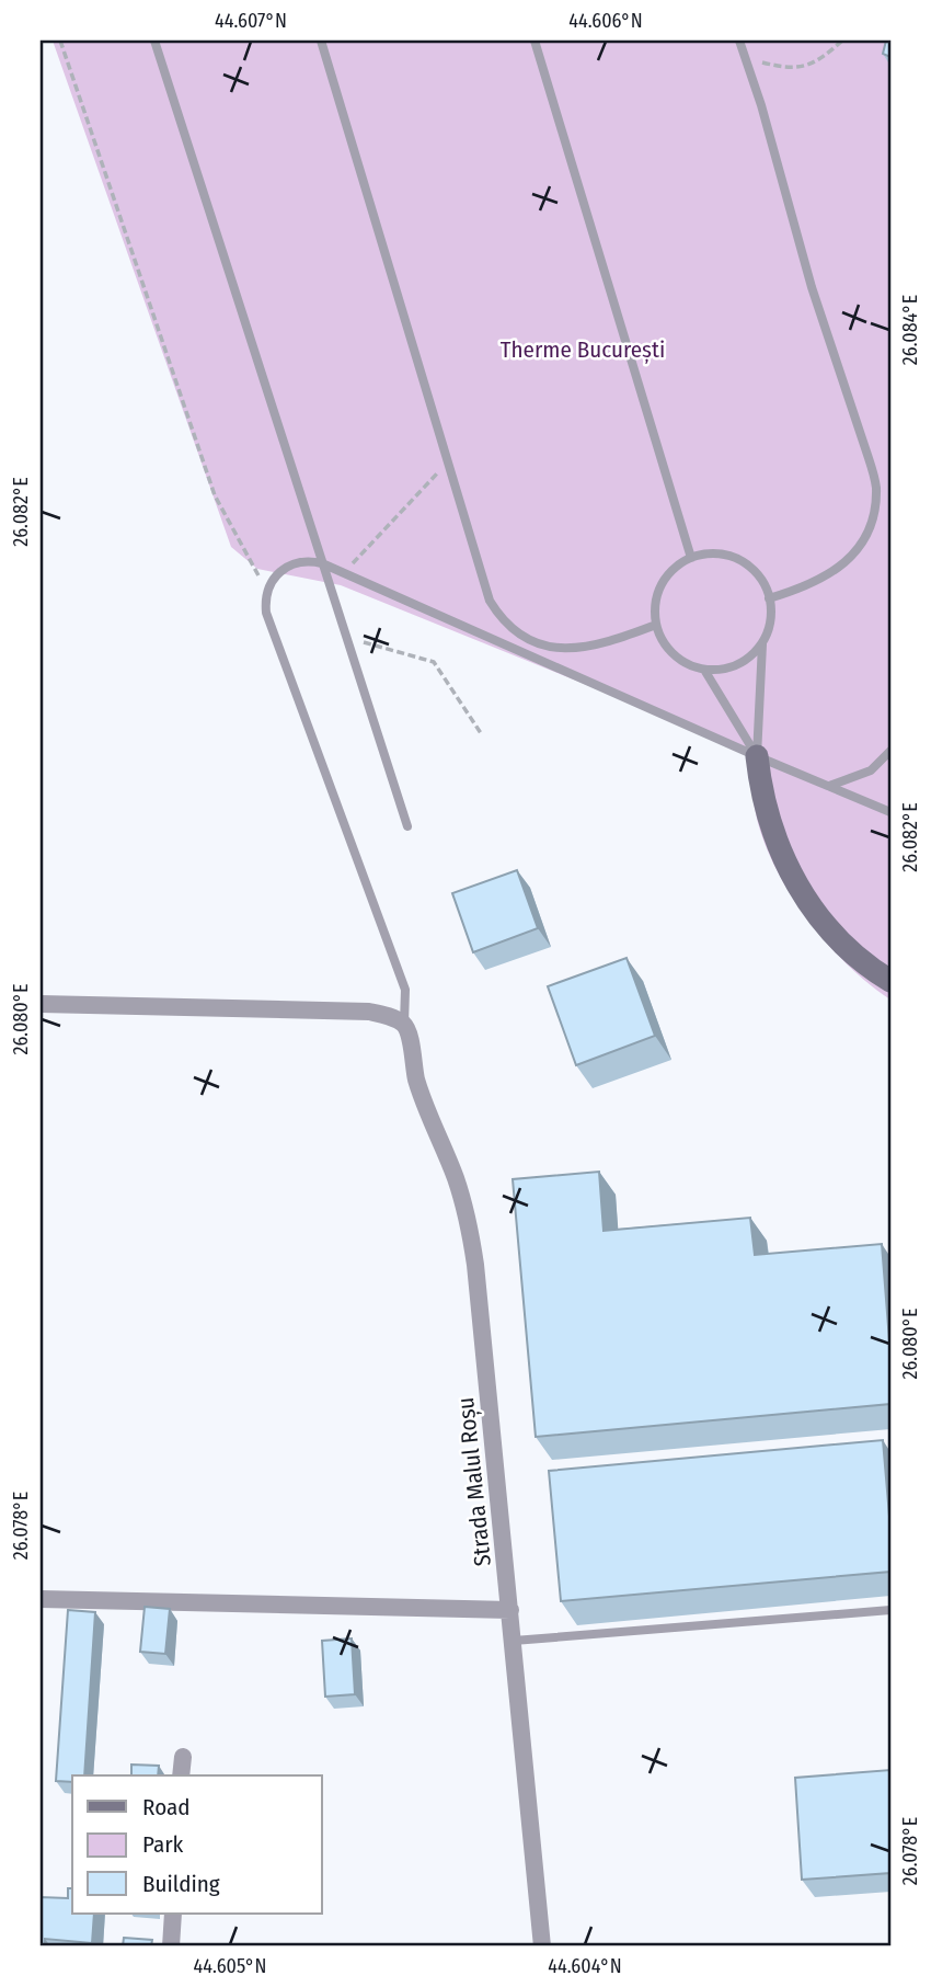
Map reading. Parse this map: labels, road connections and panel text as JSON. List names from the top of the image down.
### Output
{
  "streets": {
    "street": ["Strada Malul Roșu"]
  },
  "parks": ["Therme București"],
  "legend": ["Road", "Park", "Building"],
  "coordinates": [
    "44.607°N",
    "44.606°N",
    "26.084°E",
    "26.082°E",
    "26.080°E",
    "26.078°E",
    "44.605°N",
    "44.604°N"
  ]
}
